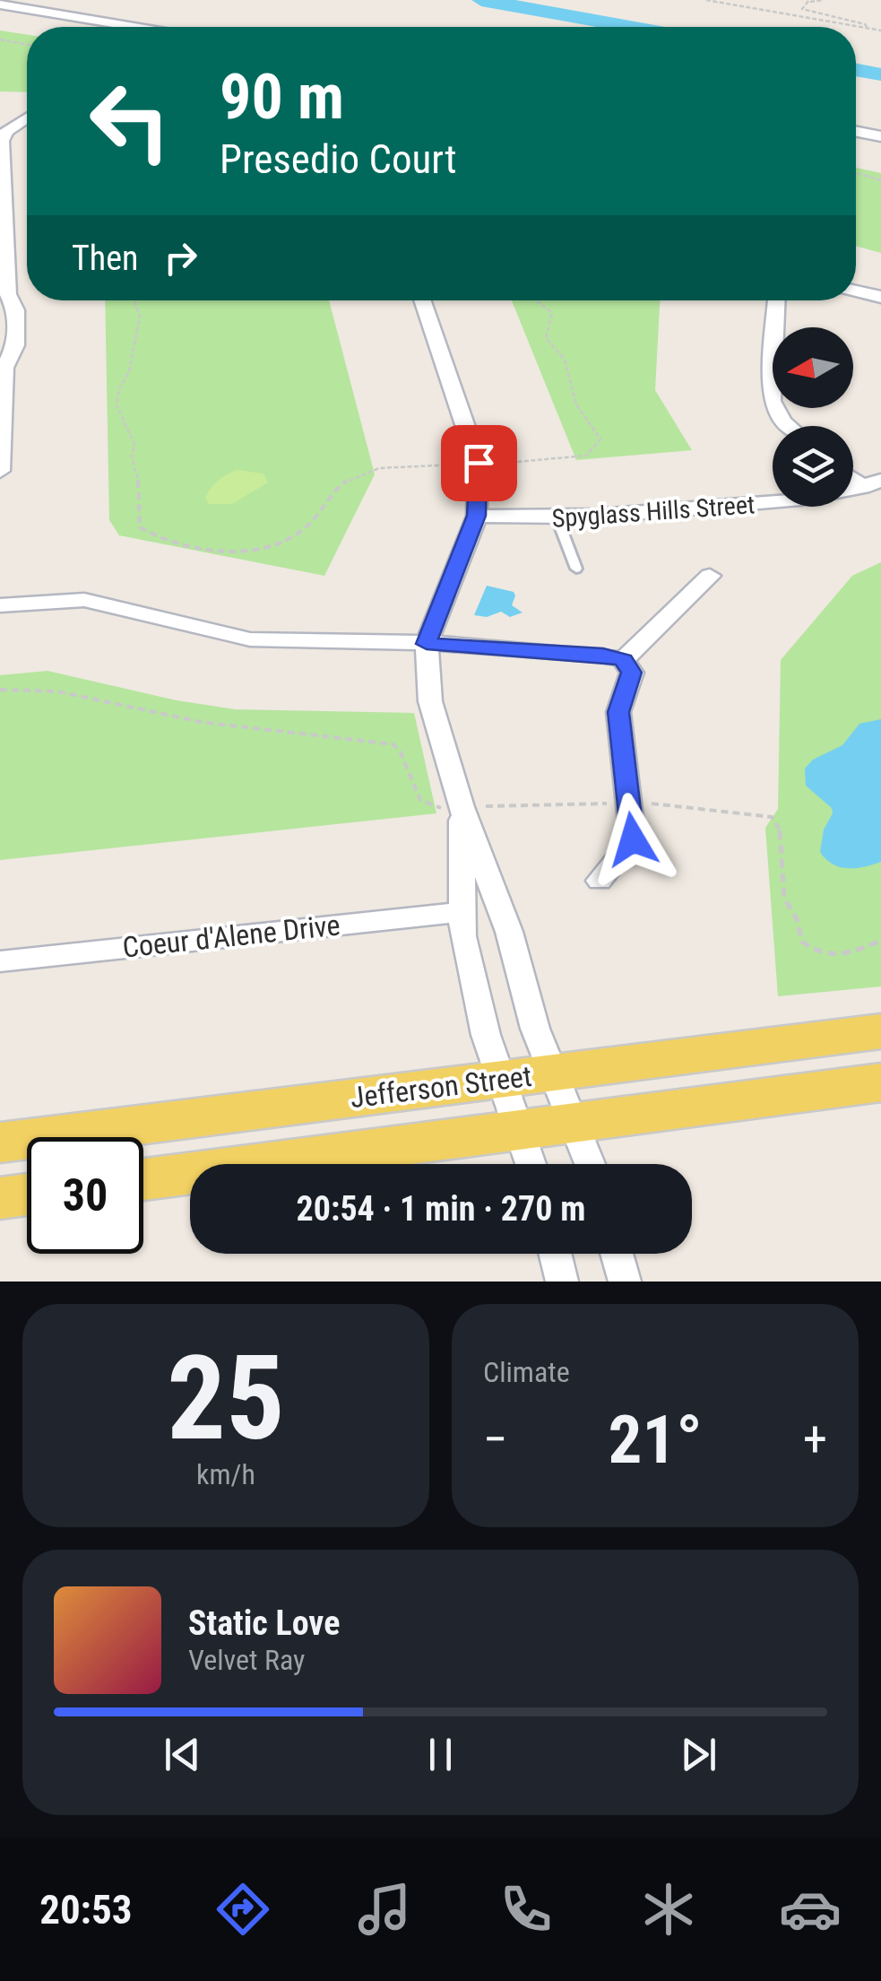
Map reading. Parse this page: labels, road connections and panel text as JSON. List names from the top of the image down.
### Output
{
  "streets": {
    "main road": ["Jefferson Street"],
    "street": ["Spyglass Hills Street", "Coeur d'Alene Drive"]
  },
  "north": "left",
  "page": {
    "turn": ["90 m", "Presedio Court"],
    "then": "Then",
    "limit": "30",
    "trip": "20:54 · 1 min · 270 m",
    "tile": [
      ["25", "km/h"],
      "Climate"
    ],
    "heat": ["−", "21°", "+"],
    "song": ["Static Love", "Velvet Ray"],
    "tabs": "20:53"
  }
}
